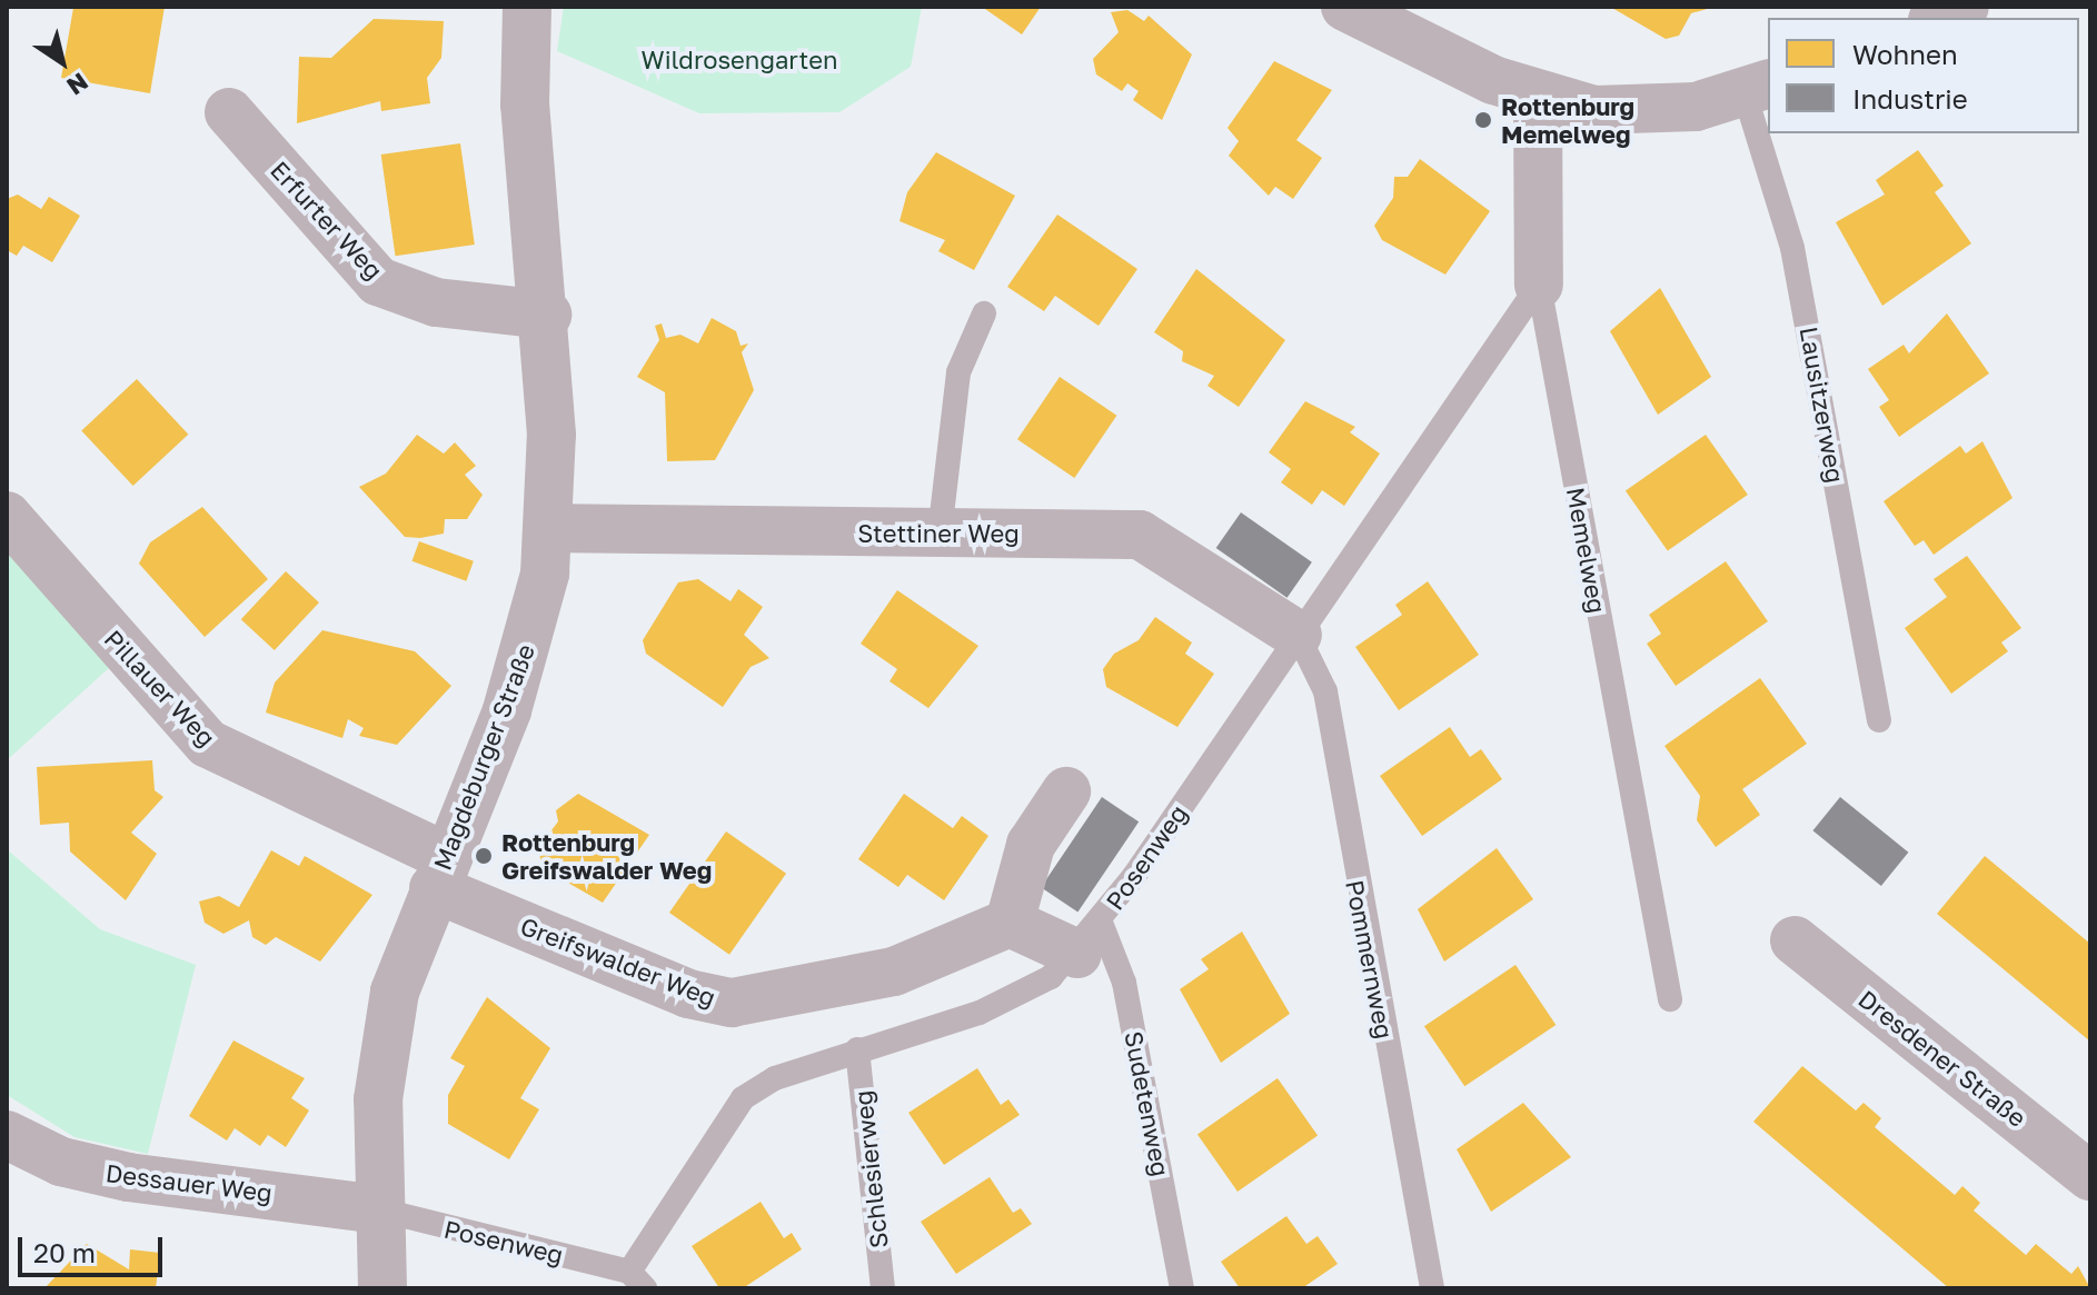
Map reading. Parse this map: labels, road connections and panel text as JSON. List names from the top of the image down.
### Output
{
  "streets": {
    "street": [
      "Erfurter Weg",
      "Stettiner Weg",
      "Memelweg",
      "Pillauer Weg",
      "Magdeburger Straße",
      "Greifswalder Weg",
      "Dresdener Straße",
      "Dessauer Weg"
    ],
    "lane": [
      "Lausitzerweg",
      "Posenweg",
      "Pommernweg",
      "Sudetenweg",
      "Schlesierweg"
    ]
  },
  "crossings": [
    ["Erfurter Weg", "Magdeburger Straße"],
    ["Stettiner Weg", "Magdeburger Straße"],
    ["Stettiner Weg", "Posenweg"],
    ["Stettiner Weg", "Pommernweg"],
    ["Memelweg", "Posenweg"],
    ["Pillauer Weg", "Magdeburger Straße"],
    ["Pillauer Weg", "Greifswalder Weg"],
    ["Magdeburger Straße", "Posenweg"],
    ["Magdeburger Straße", "Greifswalder Weg"],
    ["Magdeburger Straße", "Dessauer Weg"],
    ["Posenweg", "Pommernweg"],
    ["Posenweg", "Sudetenweg"],
    ["Posenweg", "Schlesierweg"],
    ["Posenweg", "Dessauer Weg"]
  ],
  "parks": ["Wildrosengarten"],
  "places": ["Rottenburg Memelweg", "Rottenburg Greifswalder Weg"],
  "legend": ["Wohnen", "Industrie"],
  "scale_bar": "20 m",
  "north": "bottom right"
}
